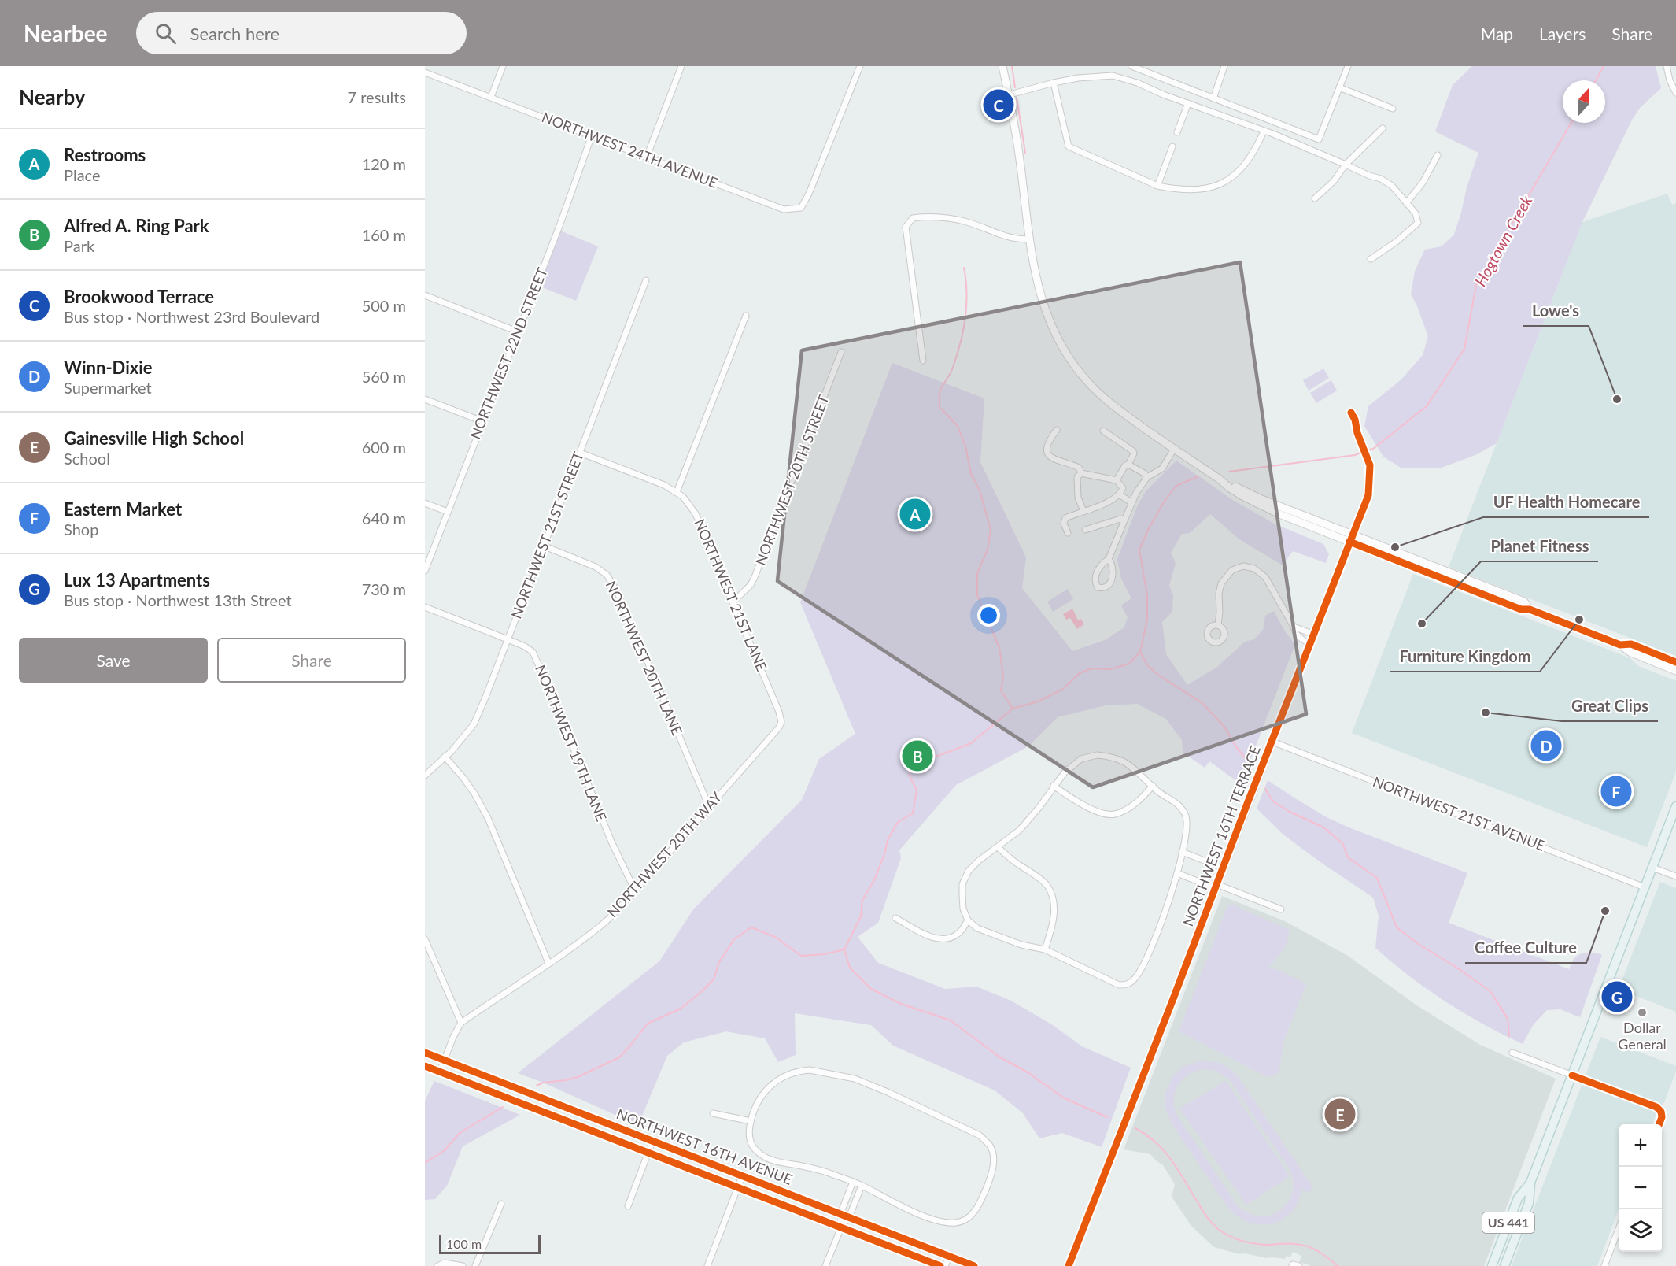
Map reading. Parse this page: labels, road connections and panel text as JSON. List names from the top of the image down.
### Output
{
  "streets": {
    "main road": ["US 441"],
    "street": [
      "NORTHWEST 24TH AVENUE",
      "NORTHWEST 22ND STREET",
      "NORTHWEST 20TH STREET",
      "NORTHWEST 21ST STREET",
      "NORTHWEST 21ST LANE",
      "NORTHWEST 20TH LANE",
      "NORTHWEST 19TH LANE",
      "NORTHWEST 21ST AVENUE",
      "NORTHWEST 16TH TERRACE",
      "NORTHWEST 20TH WAY",
      "NORTHWEST 16TH AVENUE"
    ]
  },
  "crossings": [
    ["NORTHWEST 24TH AVENUE", "NORTHWEST 22ND STREET"],
    ["NORTHWEST 20TH STREET", "NORTHWEST 21ST LANE"],
    ["NORTHWEST 21ST STREET", "NORTHWEST 21ST LANE"],
    ["NORTHWEST 21ST STREET", "NORTHWEST 20TH LANE"],
    ["NORTHWEST 21ST STREET", "NORTHWEST 19TH LANE"],
    ["NORTHWEST 21ST LANE", "NORTHWEST 20TH WAY"],
    ["NORTHWEST 20TH LANE", "NORTHWEST 20TH WAY"],
    ["NORTHWEST 19TH LANE", "NORTHWEST 20TH WAY"],
    ["NORTHWEST 21ST AVENUE", "NORTHWEST 16TH TERRACE"],
    ["NORTHWEST 21ST AVENUE", "US 441"]
  ],
  "water": ["Hogtown Creek"],
  "places": [
    "Lowe's",
    "UF Health Homecare",
    "Furniture Kingdom",
    "Planet Fitness",
    "Great Clips",
    "Coffee Culture",
    "Dollar General"
  ],
  "scale_bar": "100 m",
  "north": "top",
  "page": {
    "header": "Nearbee",
    "search": "Search here",
    "nav": ["Map", "Layers", "Share"],
    "heading": ["Nearby", "7 results"],
    "pins": [
      "C",
      "A",
      "D",
      "B",
      "F",
      "G",
      "E"
    ],
    "list": [
      {
        "mark": "A",
        "name": "Restrooms",
        "note": "Place",
        "value": "120 m"
      },
      {
        "mark": "B",
        "name": "Alfred A. Ring Park",
        "note": "Park",
        "value": "160 m"
      },
      {
        "mark": "C",
        "name": "Brookwood Terrace",
        "note": "Bus stop · Northwest 23rd Boulevard",
        "value": "500 m"
      },
      {
        "mark": "D",
        "name": "Winn-Dixie",
        "note": "Supermarket",
        "value": "560 m"
      },
      {
        "mark": "E",
        "name": "Gainesville High School",
        "note": "School",
        "value": "600 m"
      },
      {
        "mark": "F",
        "name": "Eastern Market",
        "note": "Shop",
        "value": "640 m"
      },
      {
        "mark": "G",
        "name": "Lux 13 Apartments",
        "note": "Bus stop · Northwest 13th Street",
        "value": "730 m"
      }
    ],
    "buttons": ["Save", "Share"],
    "map_buttons": ["+", "−"],
    "scale": "100 m"
  }
}
